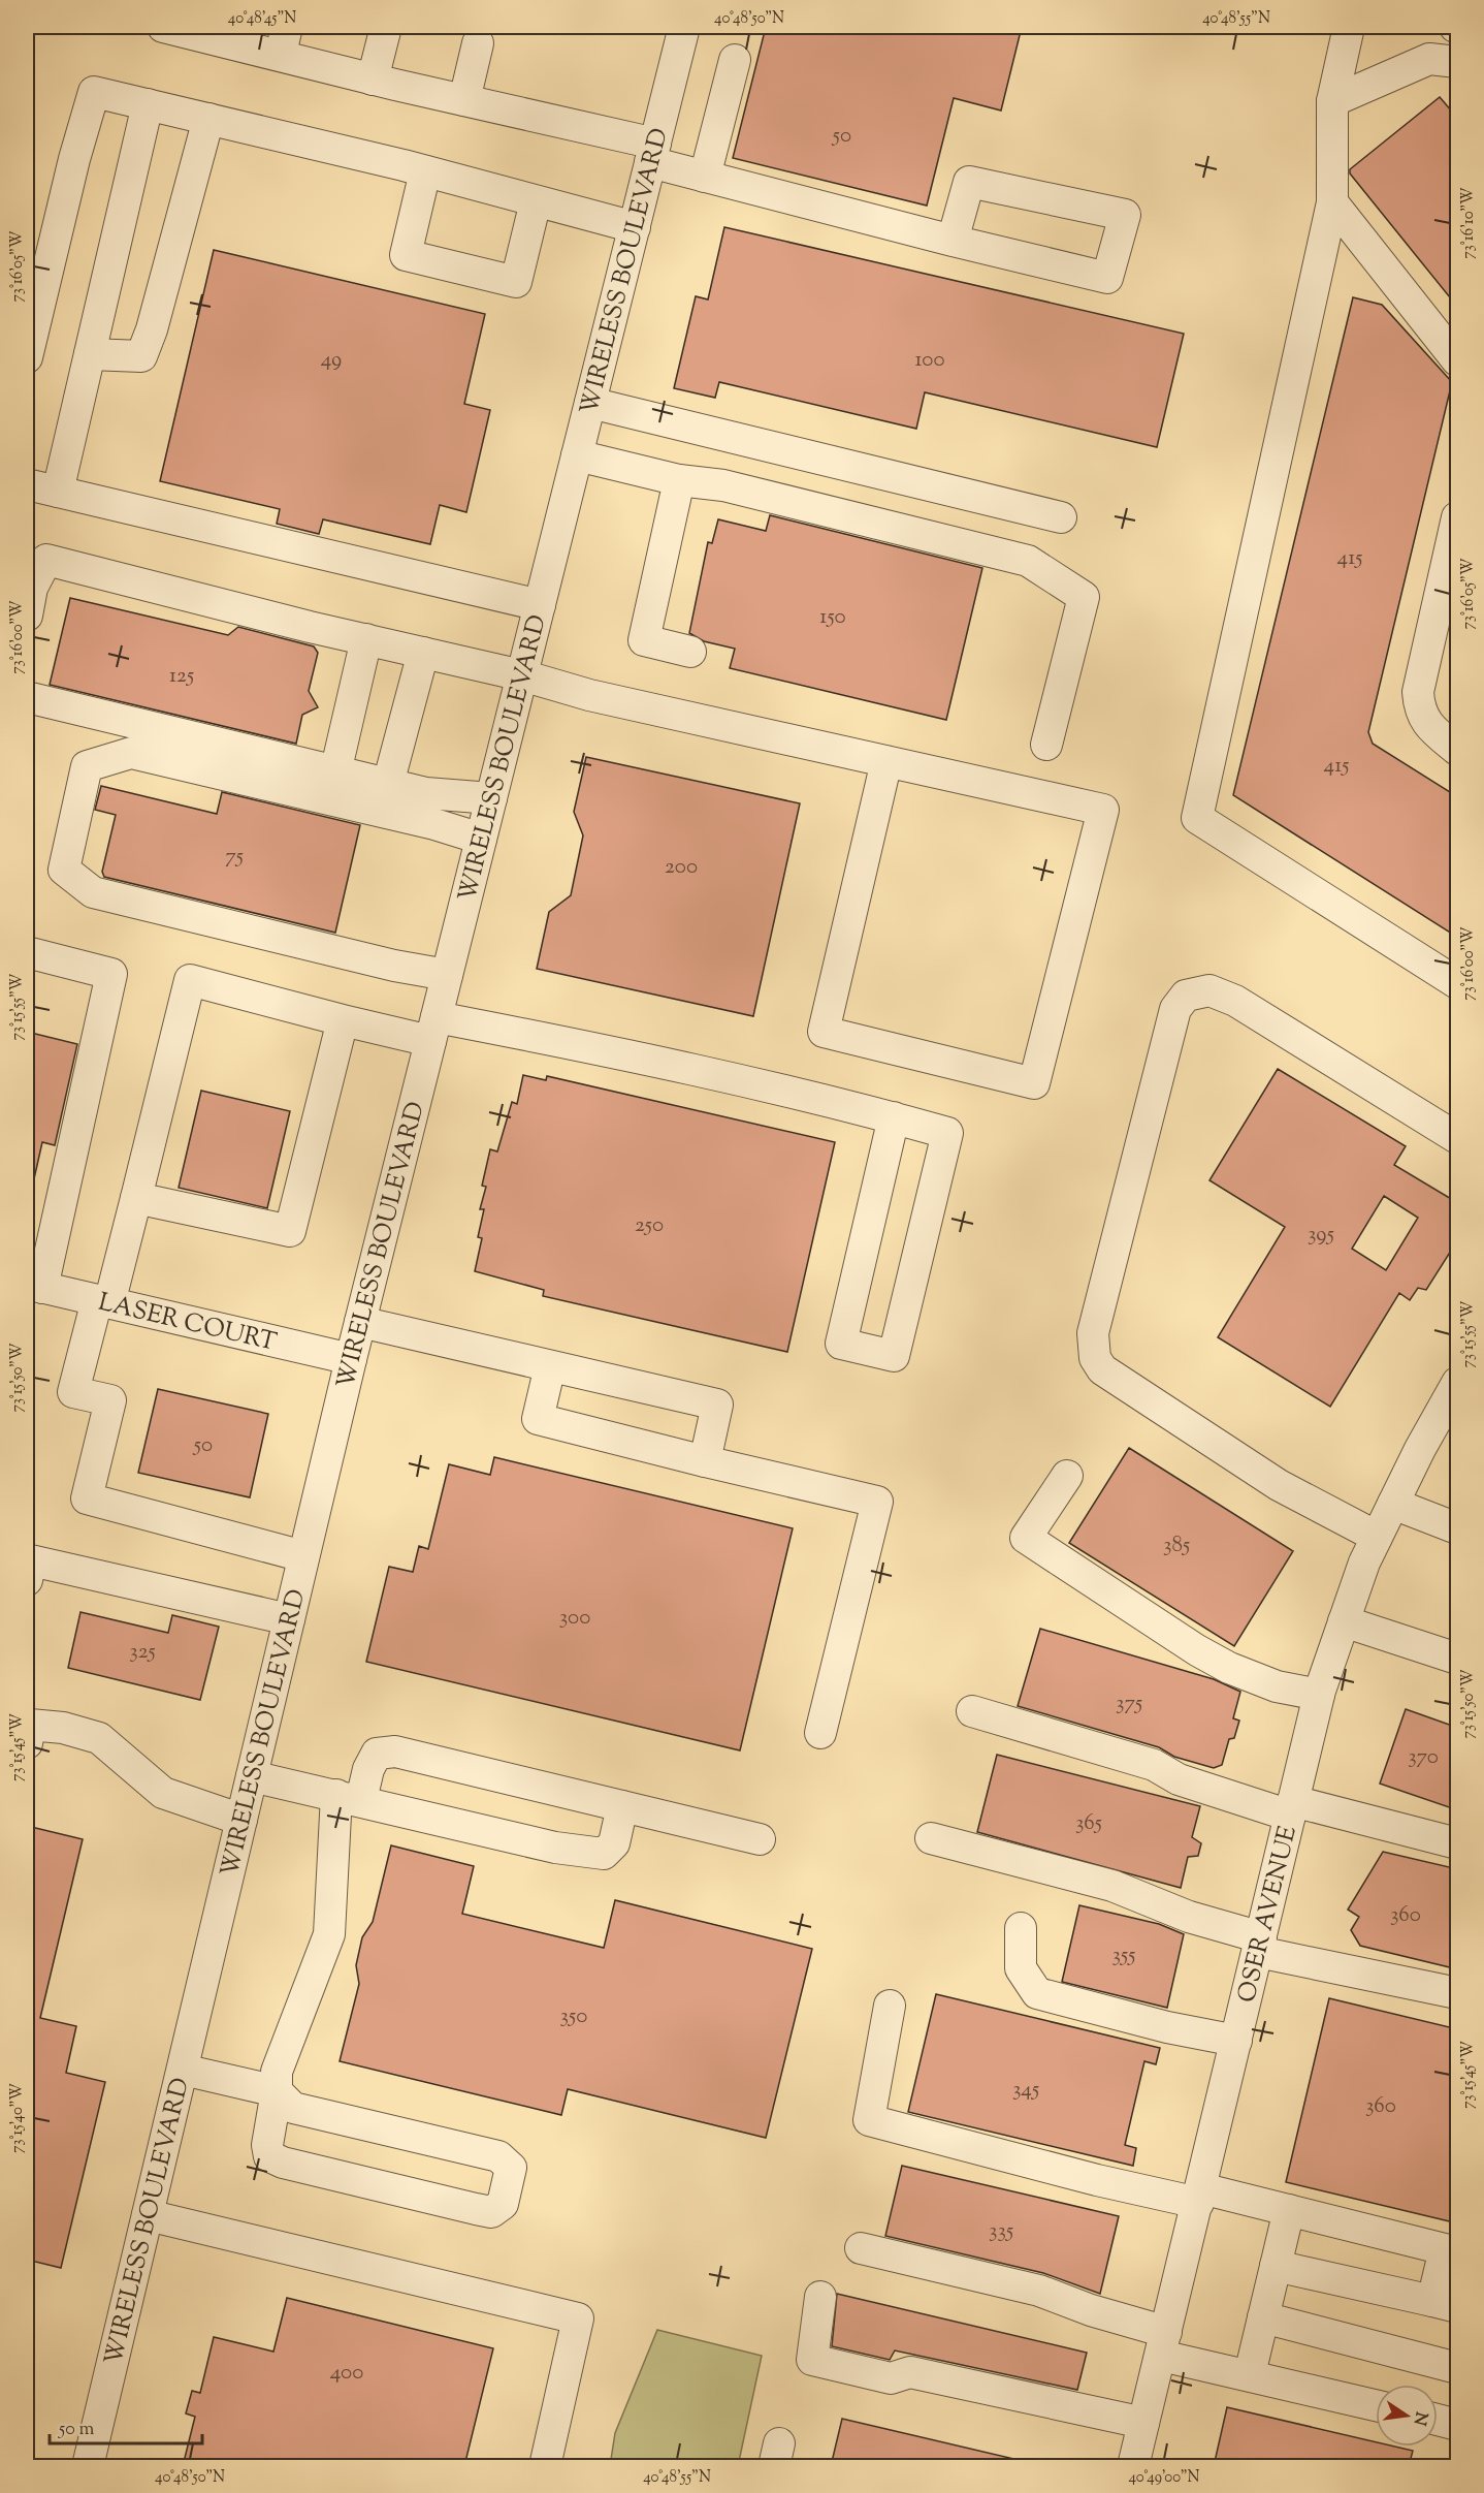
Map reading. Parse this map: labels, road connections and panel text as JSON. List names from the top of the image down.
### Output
{
  "streets": {
    "street": ["WIRELESS BOULEVARD", "LASER COURT", "OSER AVENUE"]
  },
  "crossings": [
    ["WIRELESS BOULEVARD", "LASER COURT"]
  ],
  "house_numbers": [
    "50",
    "49",
    "100",
    "415",
    "150",
    "125",
    "415",
    "75",
    "200",
    "250",
    "395",
    "50",
    "385",
    "300",
    "325",
    "375",
    "370",
    "365",
    "360",
    "355",
    "350",
    "345",
    "360",
    "335",
    "400"
  ],
  "scale_bar": "50 m",
  "north": "right",
  "coordinates": [
    "40°48'45\"N",
    "40°48'50\"N",
    "40°48'55\"N",
    "73°16'10\"W",
    "73°16'05\"W",
    "73°16'00\"W",
    "73°15'55\"W",
    "73°15'50\"W",
    "73°15'45\"W",
    "73°15'40\"W",
    "40°49'00\"N"
  ]
}
